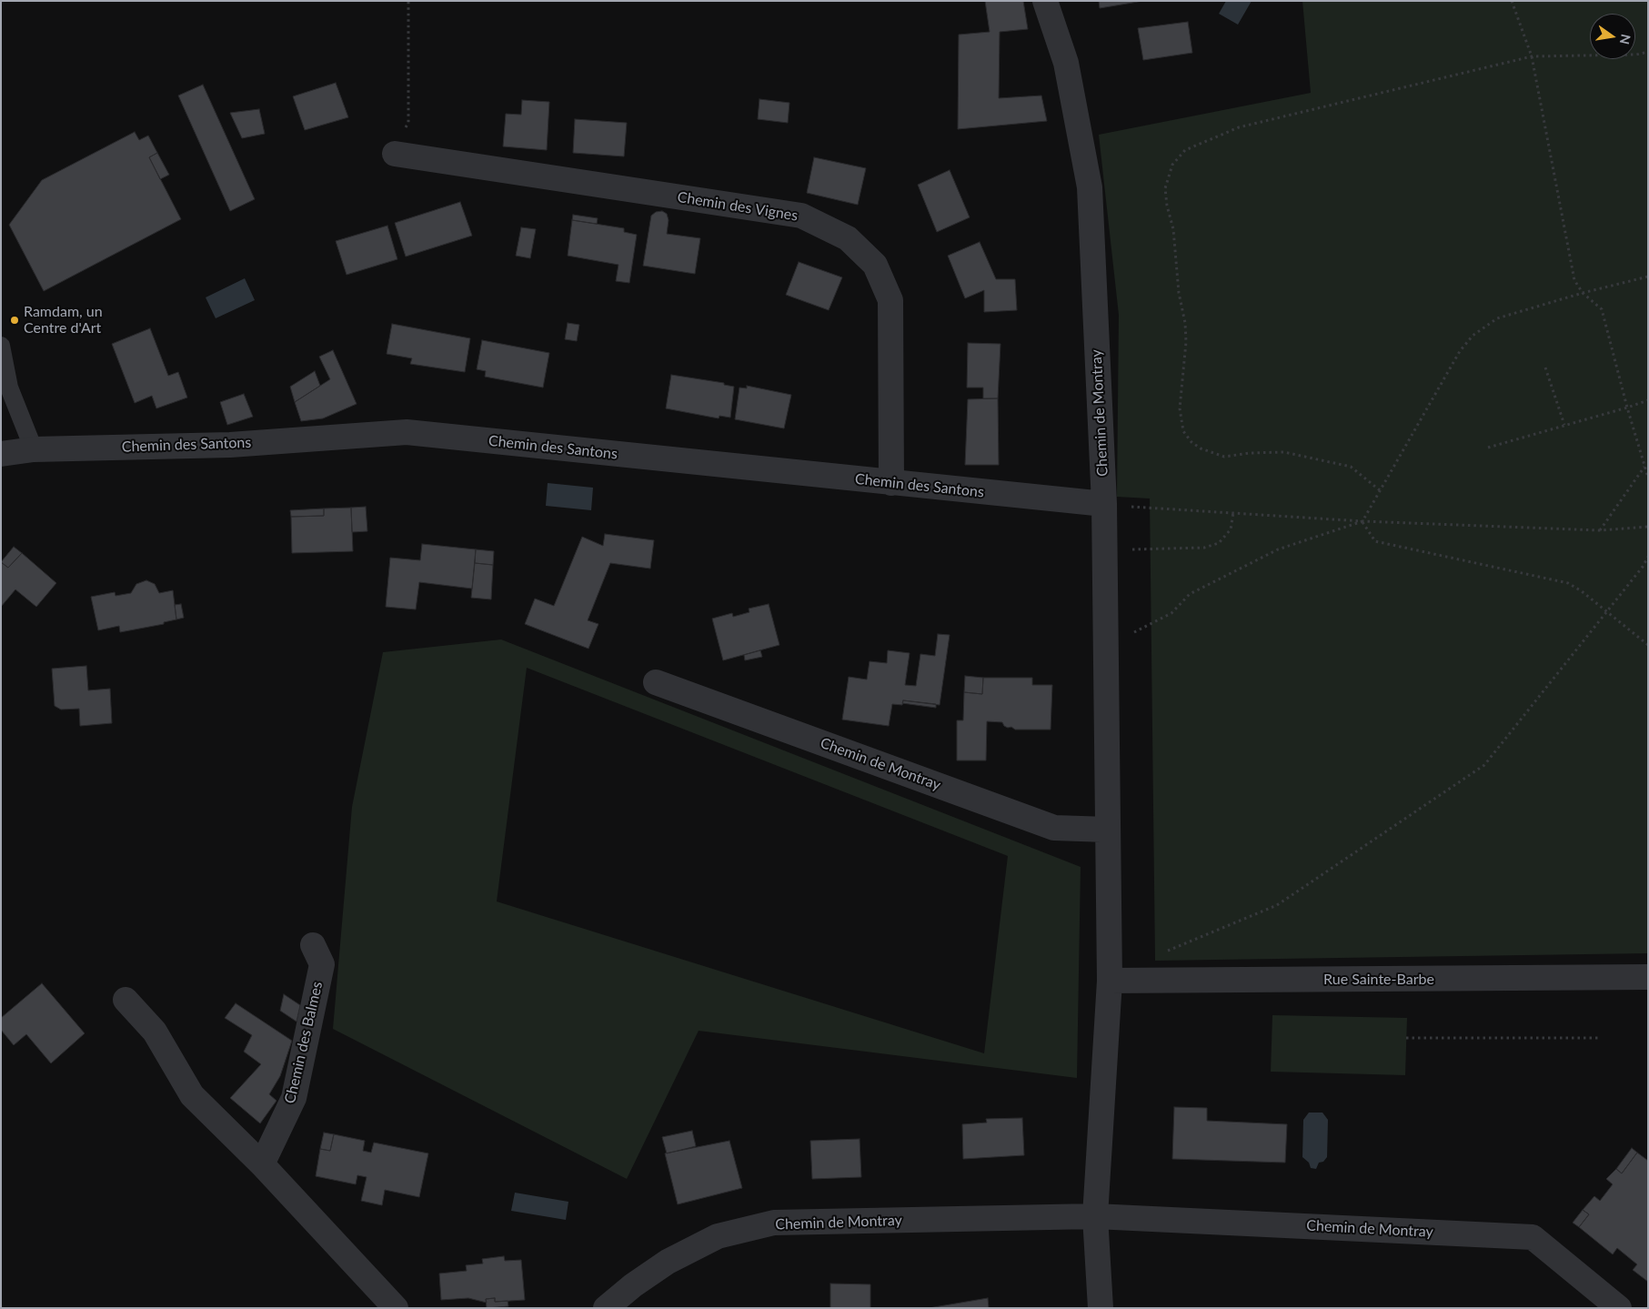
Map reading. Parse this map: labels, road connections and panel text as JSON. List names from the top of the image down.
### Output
{
  "streets": {
    "street": [
      "Chemin des Vignes",
      "Chemin de Montray",
      "Chemin des Santons",
      "Rue Sainte-Barbe",
      "Chemin des Balmes"
    ]
  },
  "crossings": [
    ["Chemin des Vignes", "Chemin des Santons"],
    ["Chemin de Montray", "Chemin des Santons"],
    ["Chemin de Montray", "Rue Sainte-Barbe"]
  ],
  "places": ["Ramdam, un Centre d'Art"],
  "north": "right"
}
